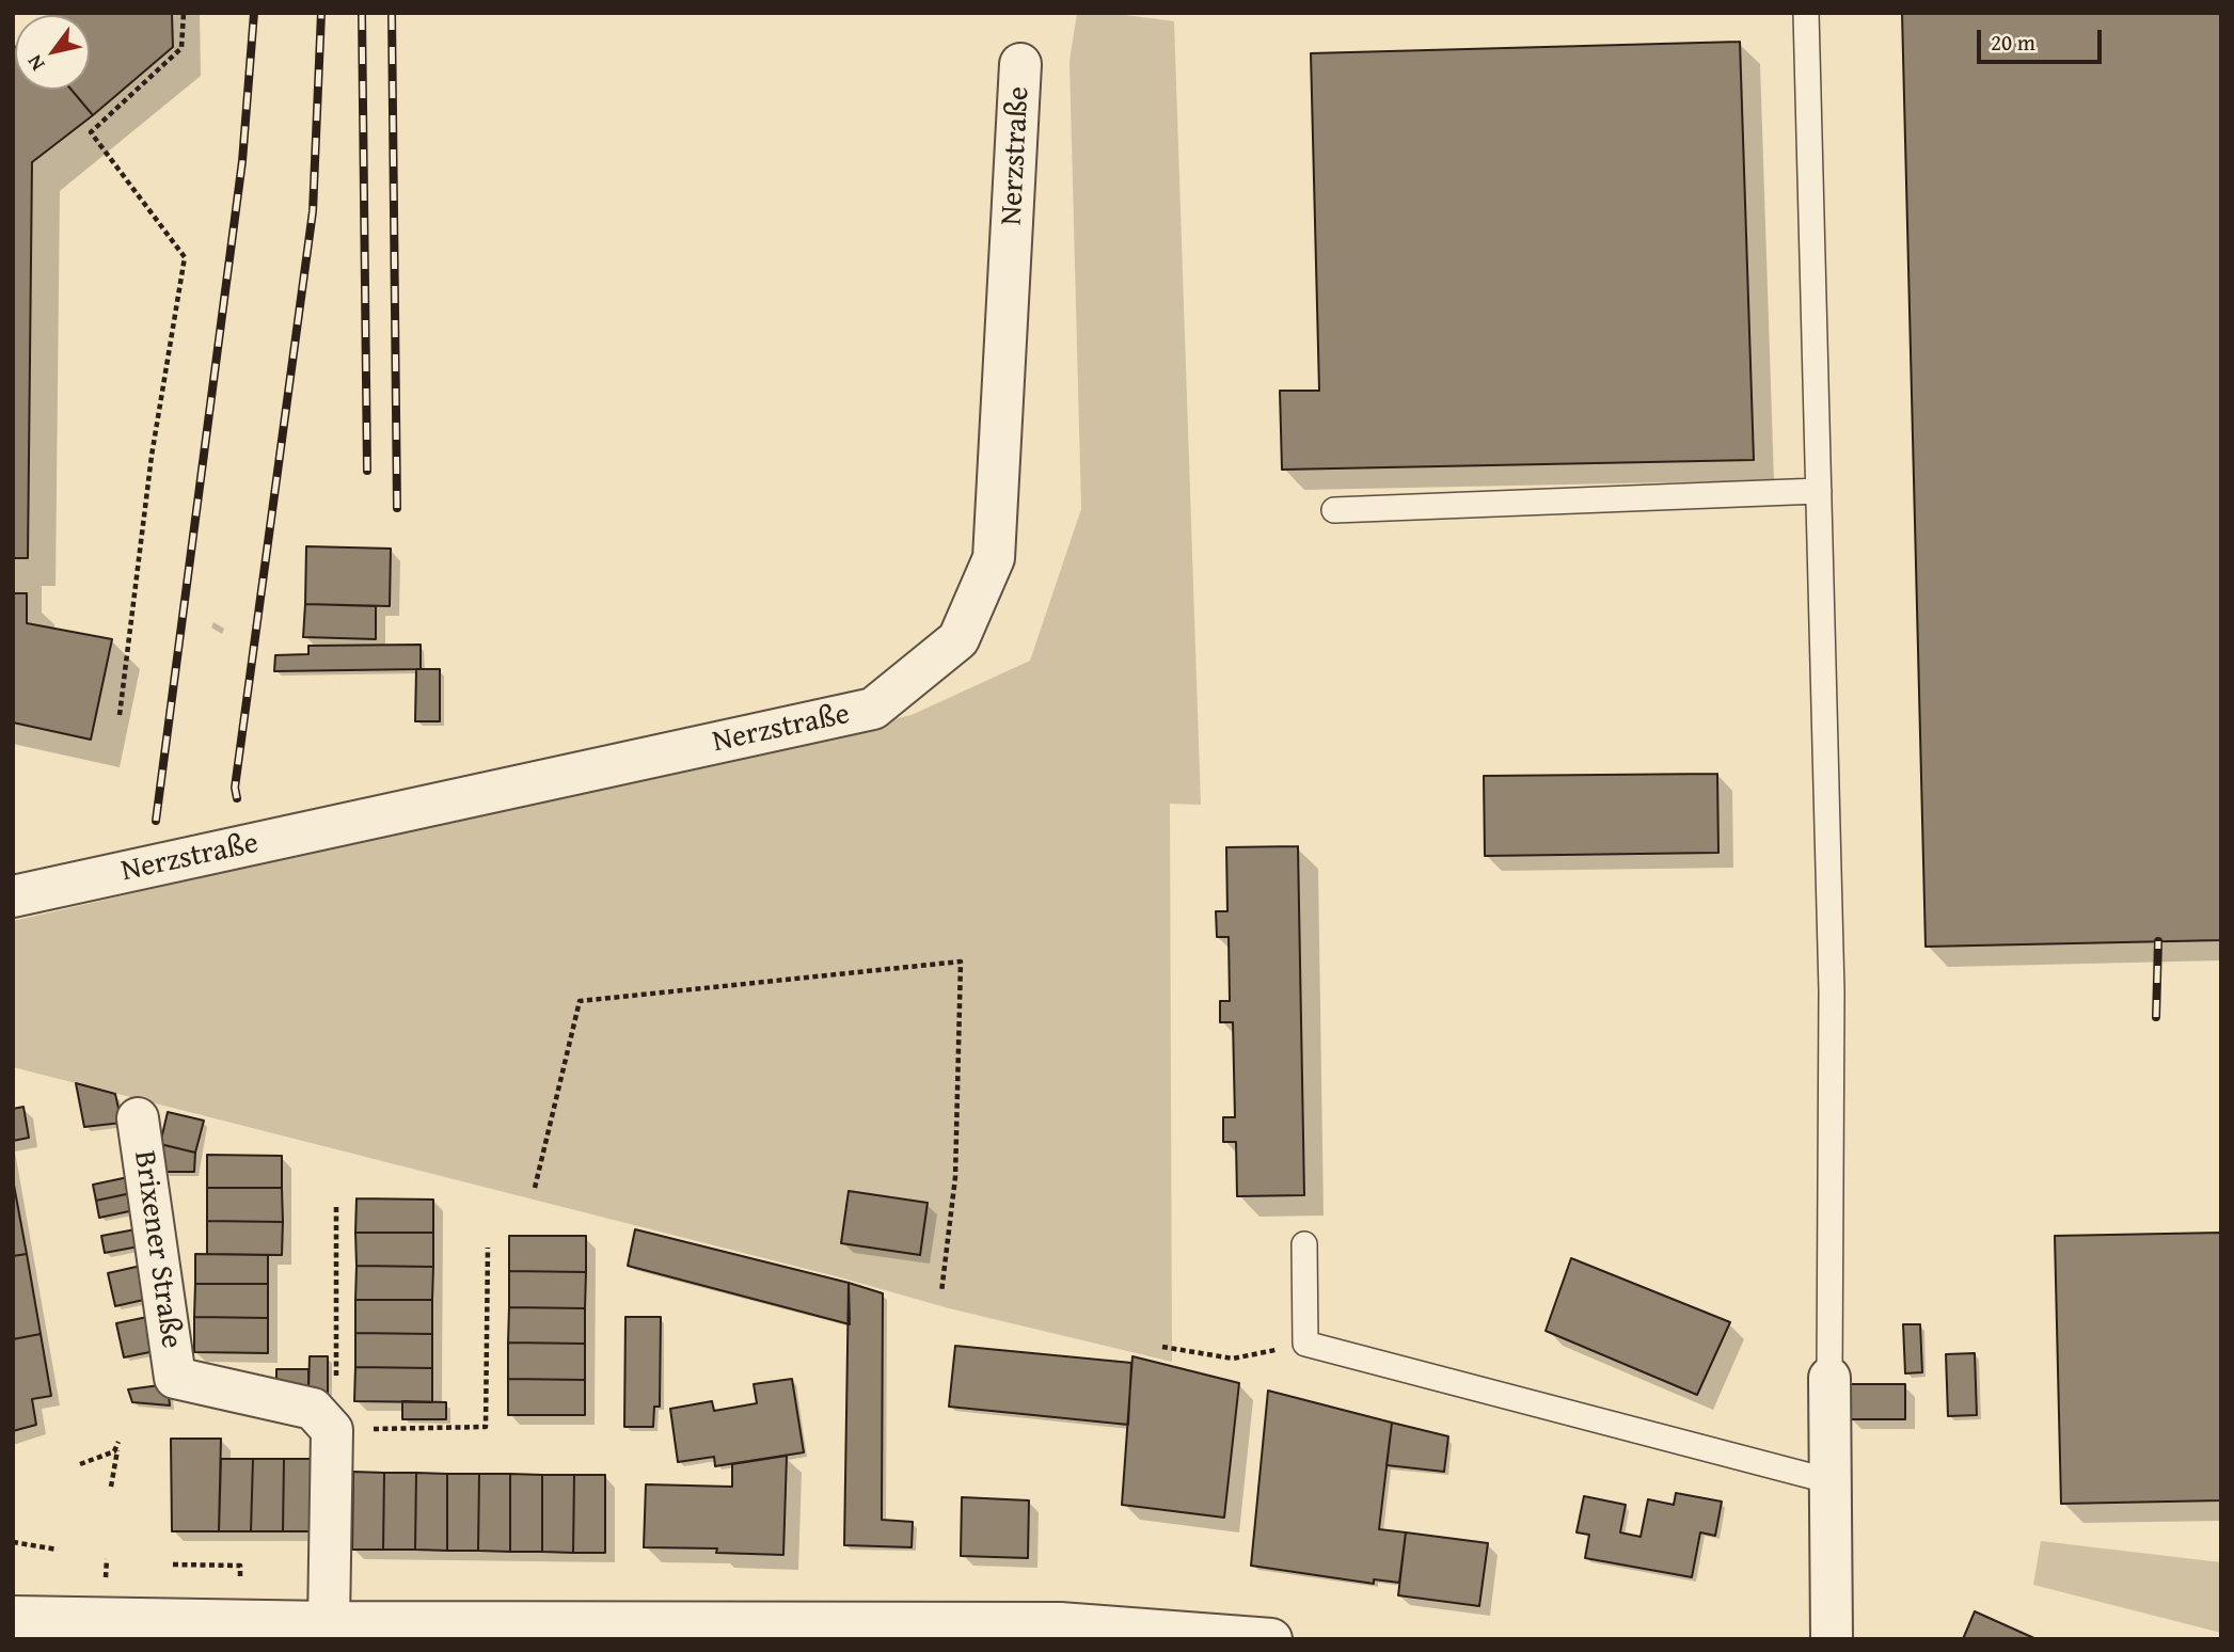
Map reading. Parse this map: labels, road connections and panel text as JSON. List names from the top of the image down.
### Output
{
  "streets": {
    "street": ["Nerzstraße", "Brixener Straße"]
  },
  "scale_bar": "20 m",
  "north": "bottom left"
}
